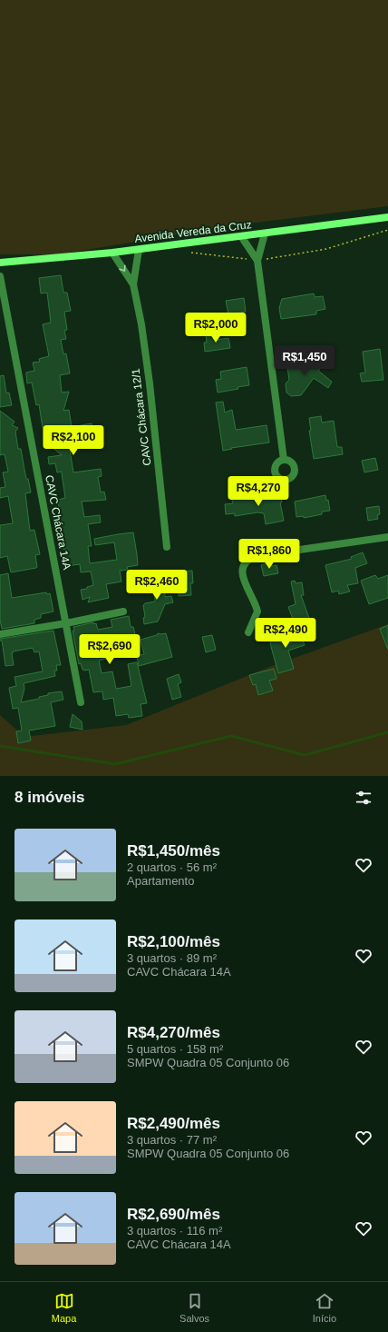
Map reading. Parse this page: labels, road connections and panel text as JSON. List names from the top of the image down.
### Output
{
  "streets": {
    "street": ["Avenida Vereda da Cruz", "CAVC Chácara 12/1", "CAVC Chácara 14A"]
  },
  "crossings": [
    ["Avenida Vereda da Cruz", "CAVC Chácara 12/1"]
  ],
  "page": {
    "price": [
      "R$2,000",
      "R$1,450",
      "R$2,100",
      "R$4,270",
      "R$1,860",
      "R$2,460",
      "R$2,490",
      "R$2,690"
    ],
    "heading": "8 imóveis",
    "list": [
      {
        "name": "R$1,450/mês",
        "note": "2 quartos · 56 m² · Apartamento"
      },
      {
        "name": "R$2,100/mês",
        "note": "3 quartos · 89 m² · CAVC Chácara 14A"
      },
      {
        "name": "R$4,270/mês",
        "note": "5 quartos · 158 m² · SMPW Quadra 05 Conjunto 06"
      },
      {
        "name": "R$2,490/mês",
        "note": "3 quartos · 77 m² · SMPW Quadra 05 Conjunto 06"
      },
      {
        "name": "R$2,690/mês",
        "note": "3 quartos · 116 m² · CAVC Chácara 14A"
      }
    ],
    "tabs": ["Mapa", "Salvos", "Início"]
  }
}
